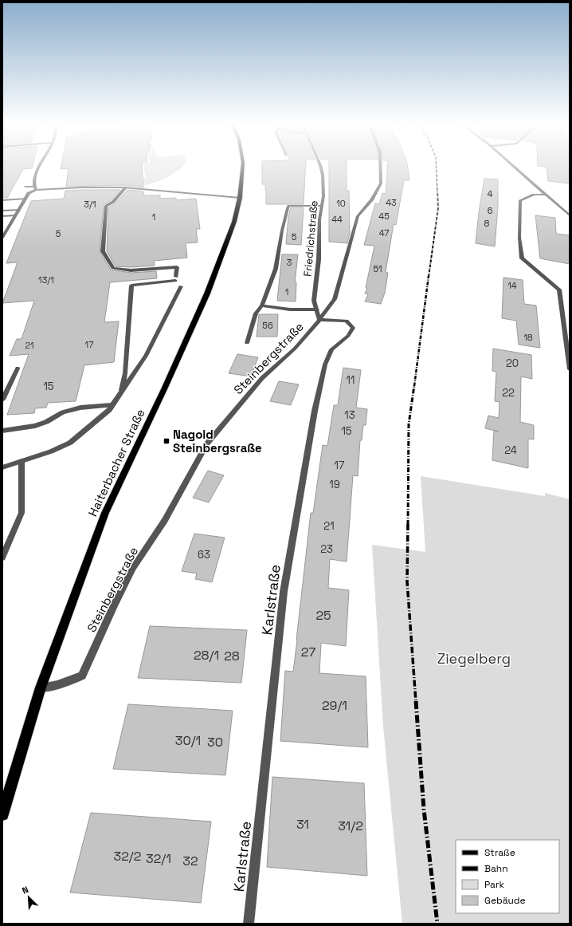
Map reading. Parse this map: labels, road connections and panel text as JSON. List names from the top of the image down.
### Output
{
  "streets": {
    "main road": ["Haiterbacher Straße"],
    "street": ["Friedrichstraße", "Steinbergstraße", "Karlstraße"]
  },
  "crossings": [
    ["Friedrichstraße", "Steinbergstraße"],
    ["Friedrichstraße", "Karlstraße"],
    ["Steinbergstraße", "Haiterbacher Straße"],
    ["Steinbergstraße", "Karlstraße"]
  ],
  "parks": ["Ziegelberg"],
  "places": {
    "transit": ["Nagold Steinbergsraße"]
  },
  "house_numbers": [
    "4",
    "43",
    "10",
    "3/1",
    "6",
    "45",
    "1",
    "44",
    "8",
    "47",
    "5",
    "5",
    "3",
    "51",
    "13/1",
    "14",
    "1",
    "56",
    "18",
    "17",
    "21",
    "20",
    "11",
    "15",
    "22",
    "13",
    "15",
    "24",
    "17",
    "19",
    "21",
    "23",
    "63",
    "25",
    "27",
    "28/1",
    "28",
    "29/1",
    "30/1",
    "30",
    "31",
    "31/2",
    "32/2",
    "32/1",
    "32"
  ],
  "legend": [
    "Straße",
    "Bahn",
    "Park",
    "Gebäude"
  ],
  "north": "top left"
}
